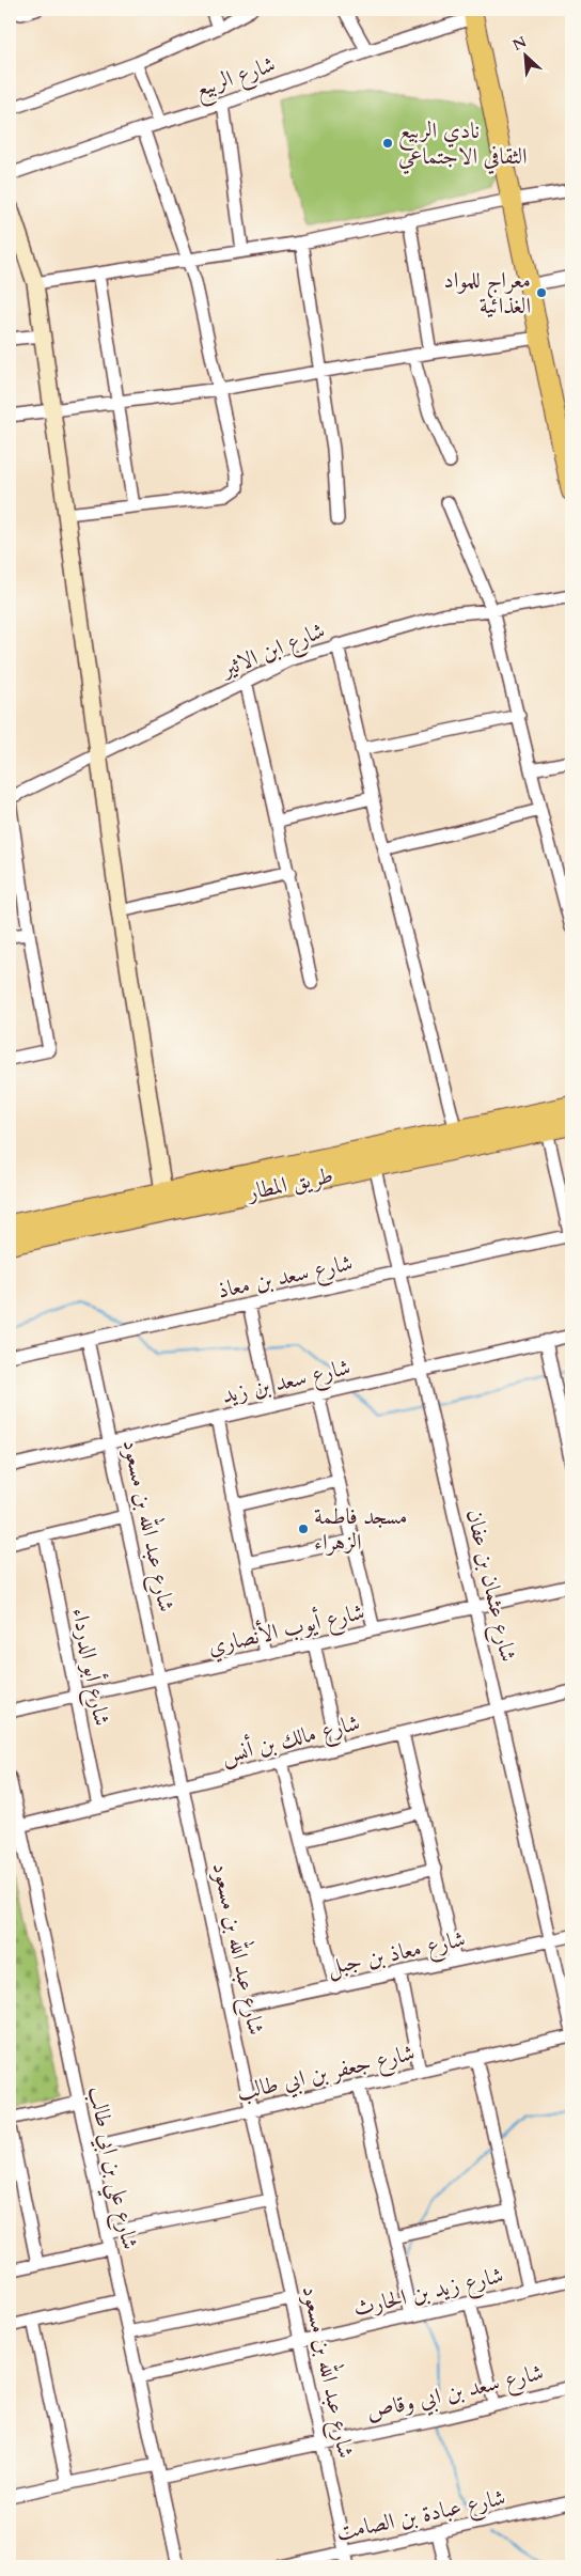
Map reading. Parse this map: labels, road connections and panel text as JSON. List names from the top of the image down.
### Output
{
  "streets": {
    "highway": ["طريق المطار"],
    "street": [
      "شارع الربيع",
      "شارع ابن الاثير",
      "شارع سعد بن معاذ",
      "شارع سعد بن زيد",
      "شارع عبد الله بن مسعود",
      "شارع عثمان بن عفان",
      "شارع أيوب الأنصاري",
      "شارع أبو الدرداء",
      "شارع مالك بن أنس",
      "شارع معاذ بن جبل",
      "شارع جعفر بن ابي طالب",
      "شارع علي بن ابي طالب",
      "شارع زيد بن الحارث",
      "شارع سعد بن ابي وقاص",
      "شارع عبادة بن الصامت"
    ]
  },
  "crossings": [
    ["طريق المطار", "شارع عثمان بن عفان"],
    ["شارع سعد بن معاذ", "شارع عبد الله بن مسعود"],
    ["شارع سعد بن معاذ", "شارع عثمان بن عفان"],
    ["شارع سعد بن زيد", "شارع عبد الله بن مسعود"],
    ["شارع سعد بن زيد", "شارع عثمان بن عفان"],
    ["شارع عبد الله بن مسعود", "شارع أيوب الأنصاري"],
    ["شارع عبد الله بن مسعود", "شارع مالك بن أنس"],
    ["شارع عبد الله بن مسعود", "شارع معاذ بن جبل"],
    ["شارع عبد الله بن مسعود", "شارع جعفر بن ابي طالب"],
    ["شارع عبد الله بن مسعود", "شارع زيد بن الحارث"],
    ["شارع عبد الله بن مسعود", "شارع سعد بن ابي وقاص"],
    ["شارع عبد الله بن مسعود", "شارع عبادة بن الصامت"],
    ["شارع عثمان بن عفان", "شارع أيوب الأنصاري"],
    ["شارع عثمان بن عفان", "شارع مالك بن أنس"],
    ["شارع عثمان بن عفان", "شارع معاذ بن جبل"],
    ["شارع أيوب الأنصاري", "شارع أبو الدرداء"],
    ["شارع أبو الدرداء", "شارع مالك بن أنس"],
    ["شارع مالك بن أنس", "شارع علي بن ابي طالب"],
    ["شارع جعفر بن ابي طالب", "شارع علي بن ابي طالب"],
    ["شارع علي بن ابي طالب", "شارع زيد بن الحارث"],
    ["شارع علي بن ابي طالب", "شارع سعد بن ابي وقاص"]
  ],
  "places": ["نادي الربيع الثقافي الاجتماعي", "معراج للمواد الغذائية", "مسجد فاطمة الزهراء"],
  "north": "top left"
}
